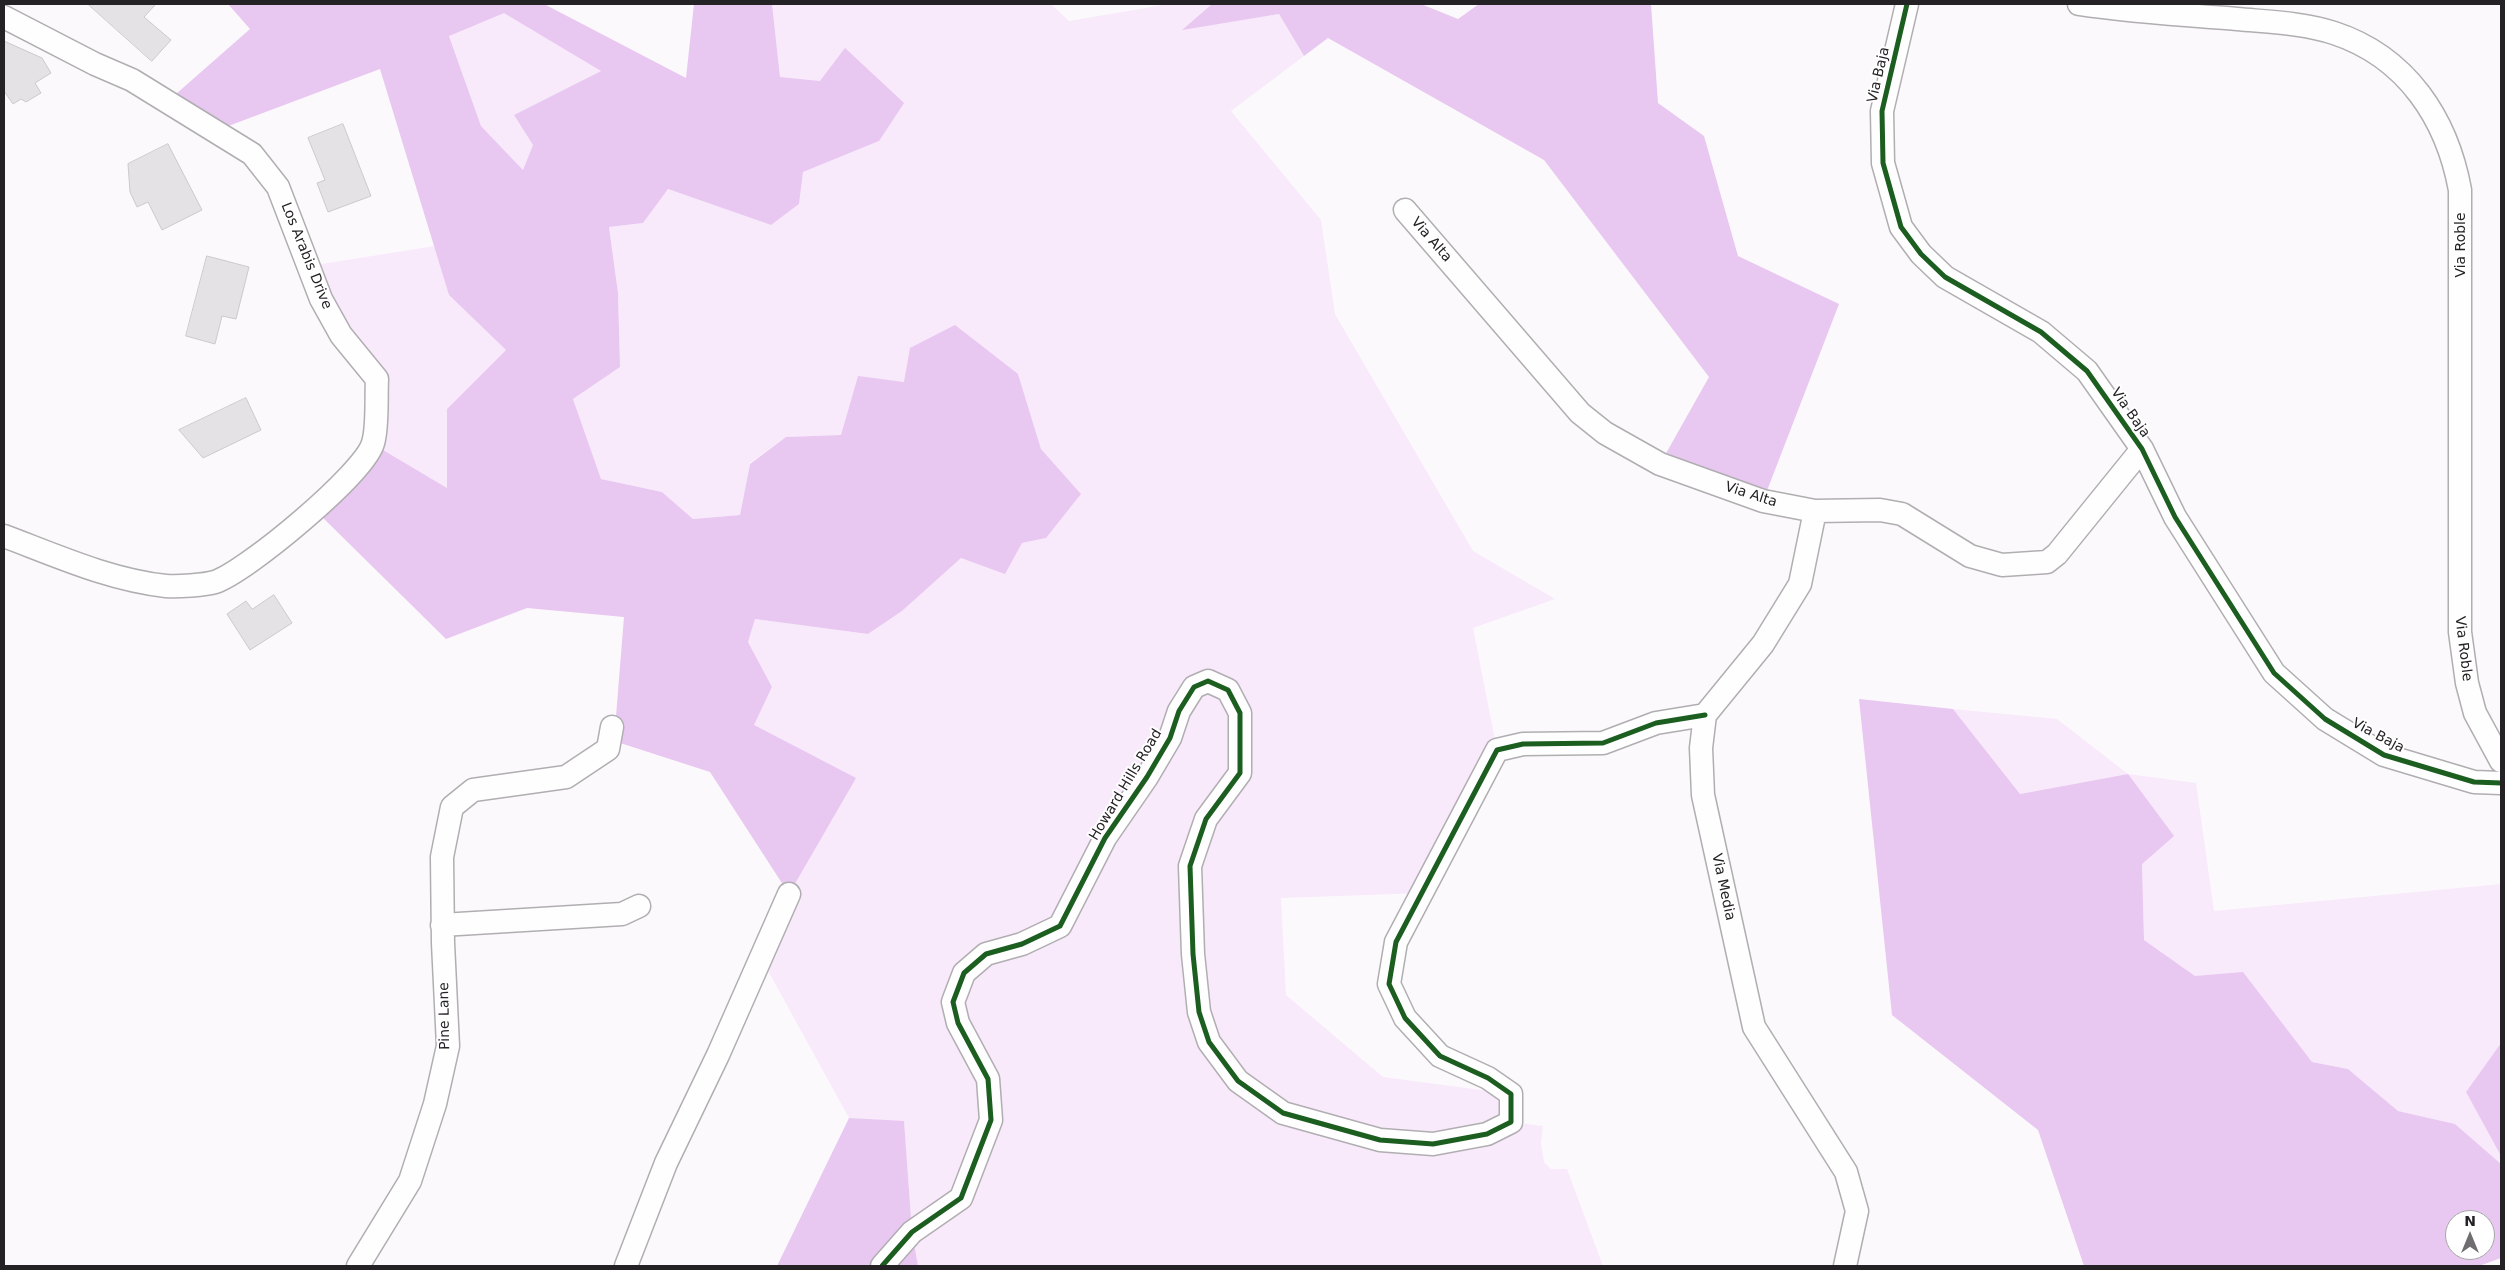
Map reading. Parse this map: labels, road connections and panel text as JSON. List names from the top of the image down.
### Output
{
  "streets": {
    "street": [
      "Via Baja",
      "Via Alta",
      "Via Roble",
      "Los Arabis Drive",
      "Howard Hills Road",
      "Via Media",
      "Pine Lane"
    ]
  },
  "crossings": [
    ["Via Baja", "Via Alta"],
    ["Howard Hills Road", "Via Media"]
  ],
  "north": "top"
}
